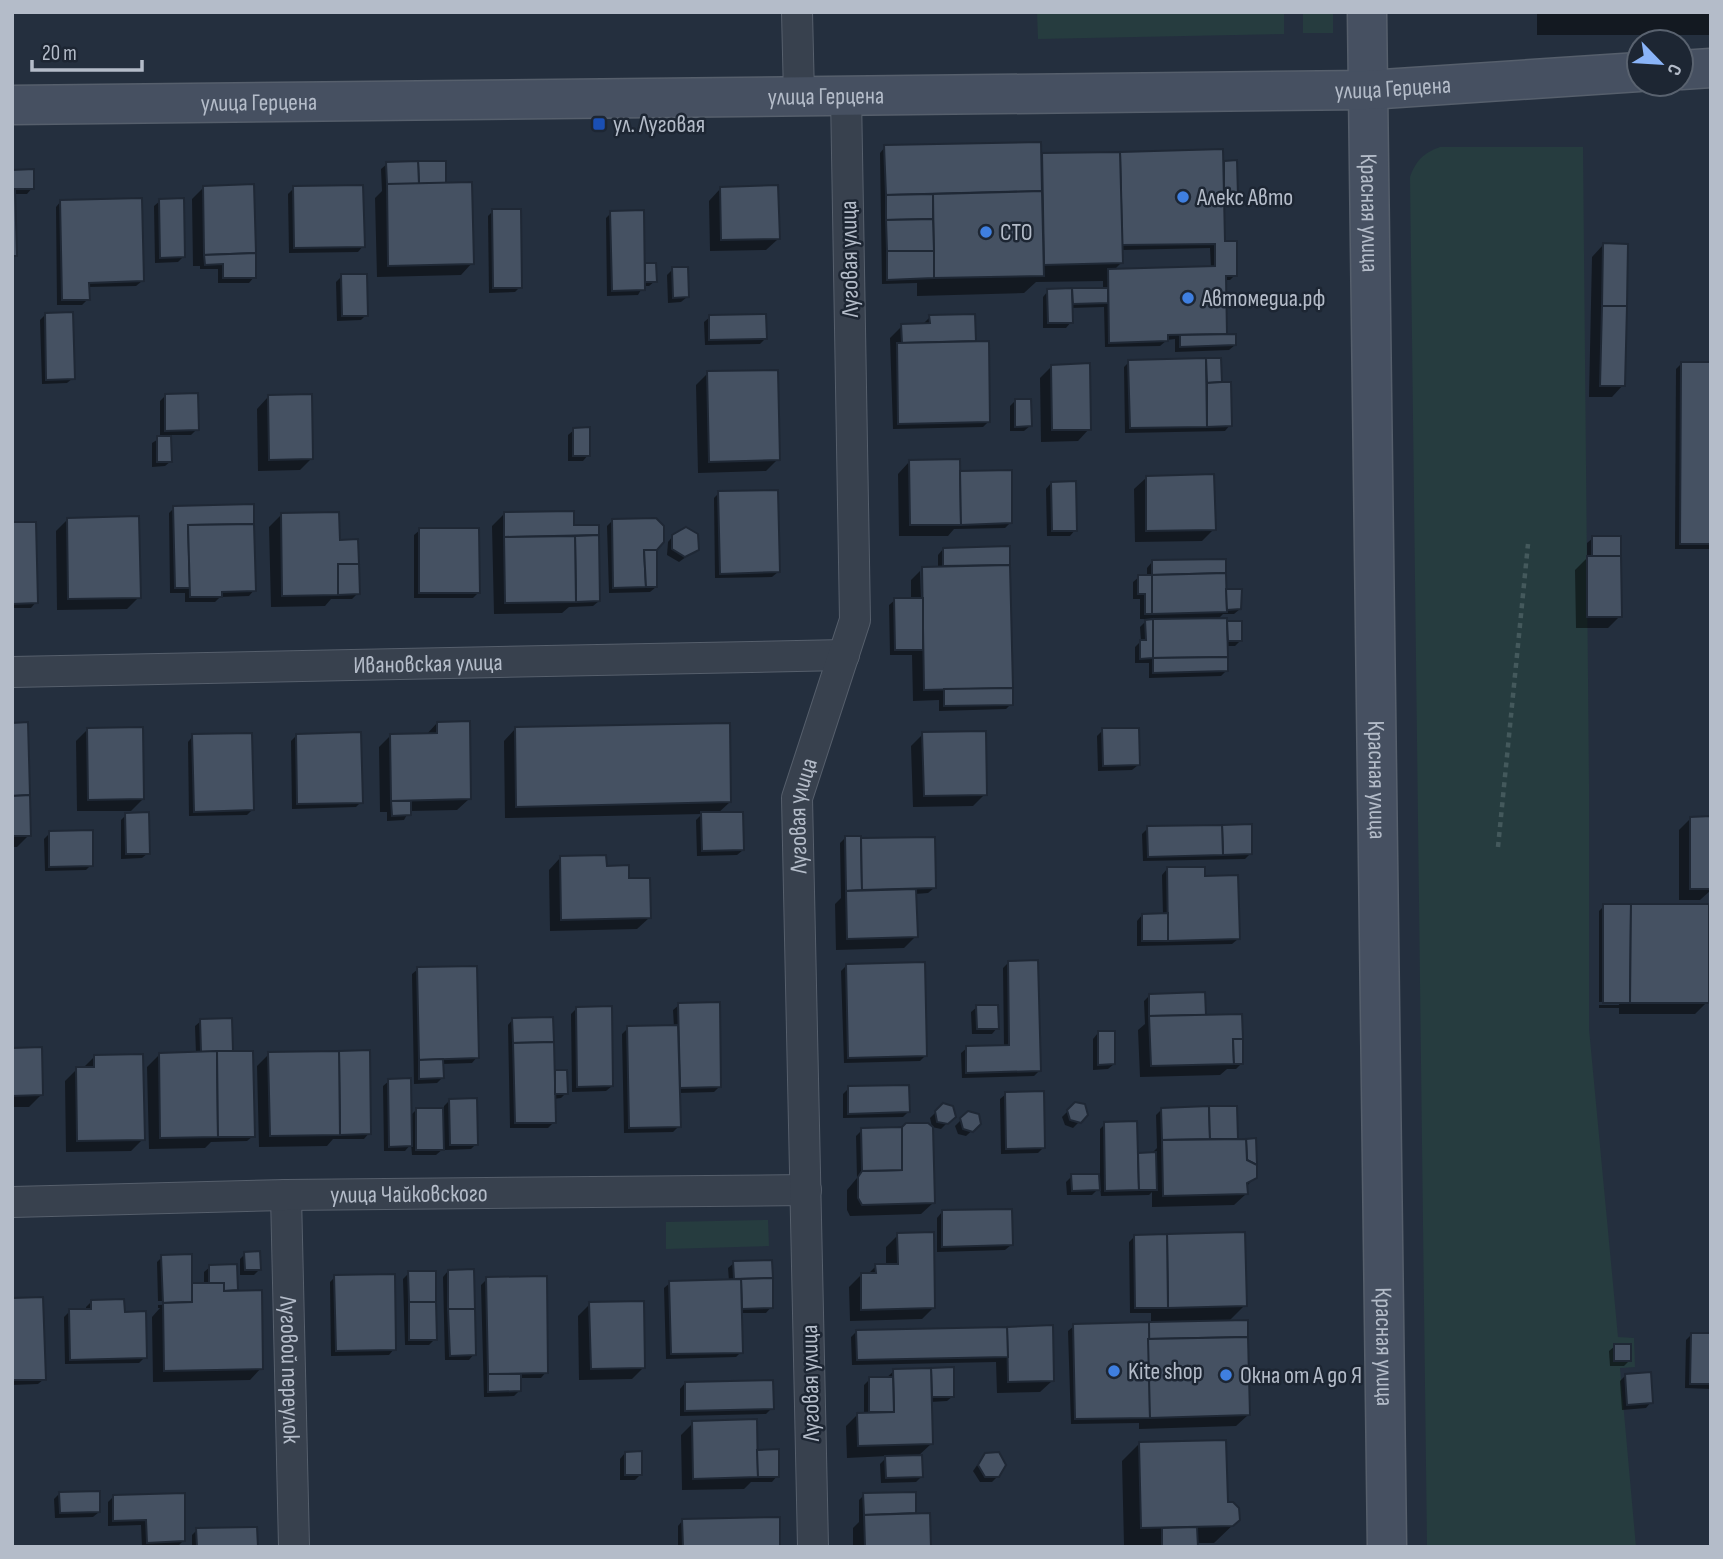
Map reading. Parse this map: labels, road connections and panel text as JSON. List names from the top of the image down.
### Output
{
  "streets": {
    "street": [
      "улица Герцена",
      "Красная улица",
      "Луговая улица",
      "Ивановская улица",
      "улица Чайковского",
      "Луговой переулок"
    ]
  },
  "crossings": [
    ["улица Герцена", "Красная улица"],
    ["улица Герцена", "Луговая улица"],
    ["Луговая улица", "Ивановская улица"],
    ["Луговая улица", "улица Чайковского"],
    ["улица Чайковского", "Луговой переулок"]
  ],
  "places": {
    "transit": ["ул. Луговая"],
    "other": [
      "Алекс Авто",
      "СТО",
      "Автомедиа.рф",
      "Kite shop",
      "Окна от А до Я"
    ]
  },
  "scale_bar": "20 m",
  "north": "bottom right"
}
